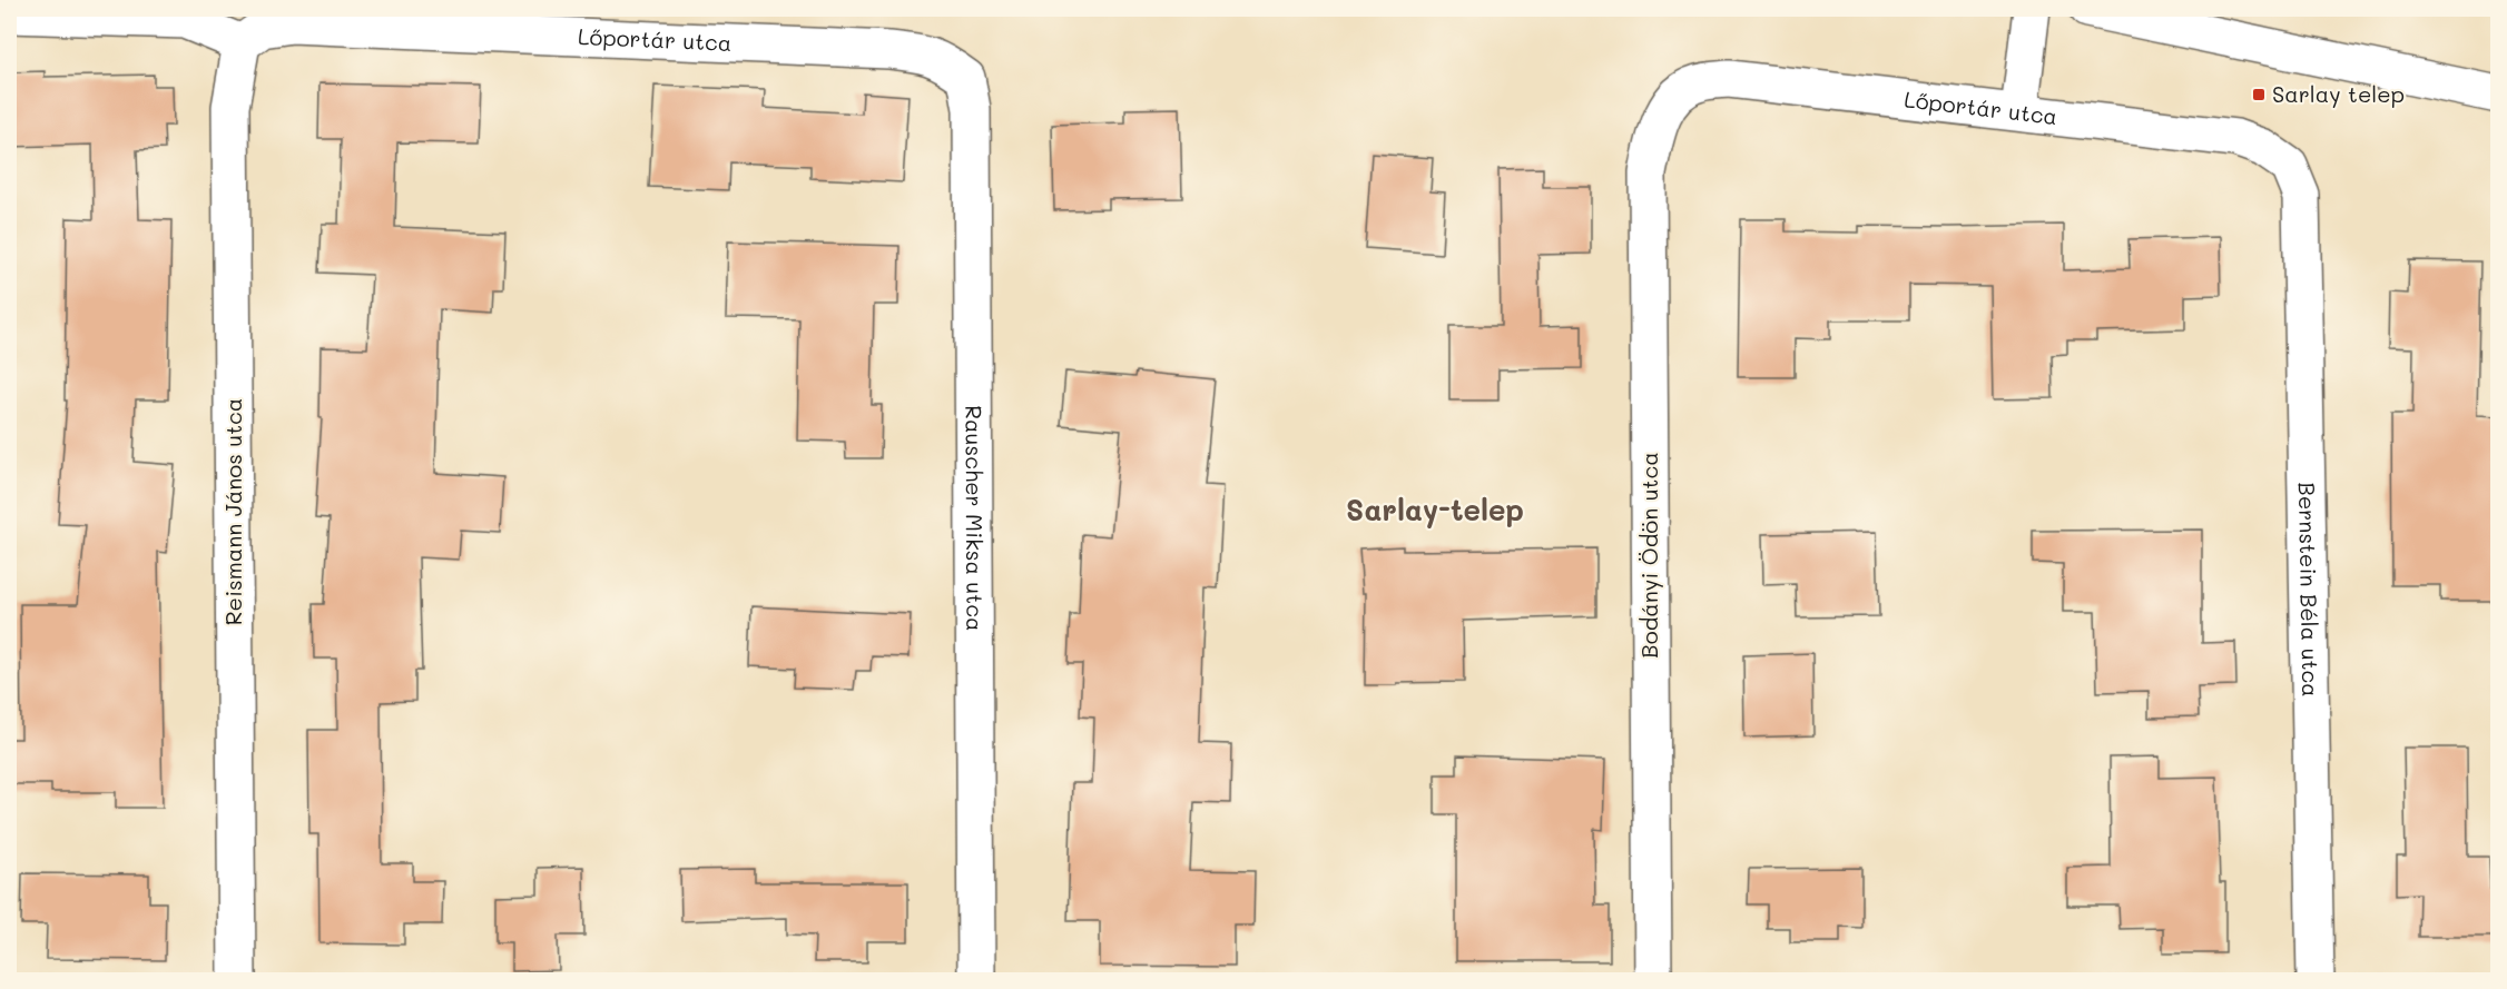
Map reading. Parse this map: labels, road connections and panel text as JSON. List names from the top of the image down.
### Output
{
  "streets": {
    "street": [
      "Lőportár utca",
      "Reismann János utca",
      "Rauscher Miksa utca",
      "Bodányi Ödön utca",
      "Bernstein Béla utca"
    ]
  },
  "crossings": [
    ["Lőportár utca", "Reismann János utca"],
    ["Lőportár utca", "Rauscher Miksa utca"],
    ["Lőportár utca", "Bodányi Ödön utca"],
    ["Lőportár utca", "Bernstein Béla utca"]
  ],
  "districts": ["Sarlay-telep"],
  "places": {
    "transit": ["Sarlay telep"]
  }
}
